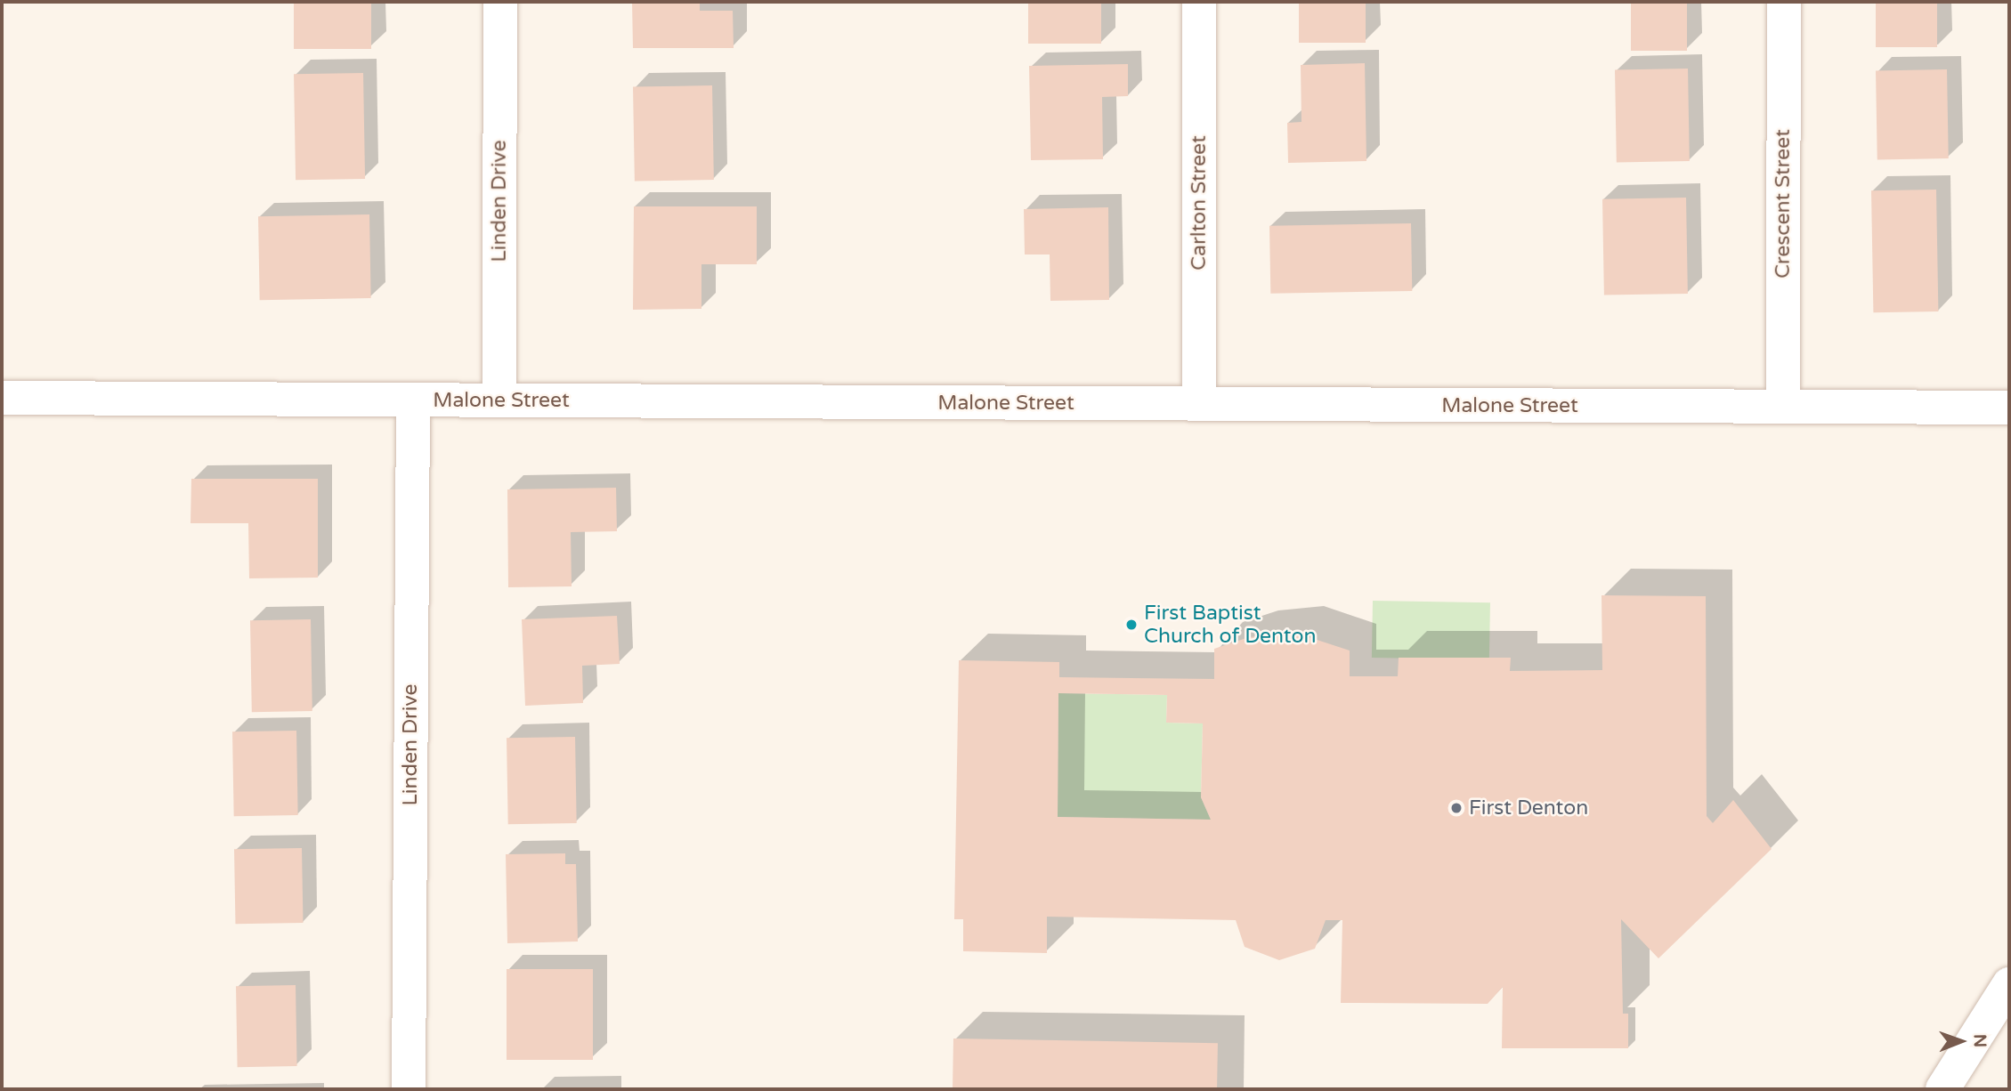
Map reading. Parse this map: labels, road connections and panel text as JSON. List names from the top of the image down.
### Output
{
  "streets": {
    "street": [
      "Linden Drive",
      "Carlton Street",
      "Crescent Street",
      "Malone Street"
    ]
  },
  "crossings": [
    ["Linden Drive", "Malone Street"],
    ["Carlton Street", "Malone Street"],
    ["Crescent Street", "Malone Street"]
  ],
  "places": ["First Baptist Church of Denton", "First Denton"],
  "north": "right"
}
